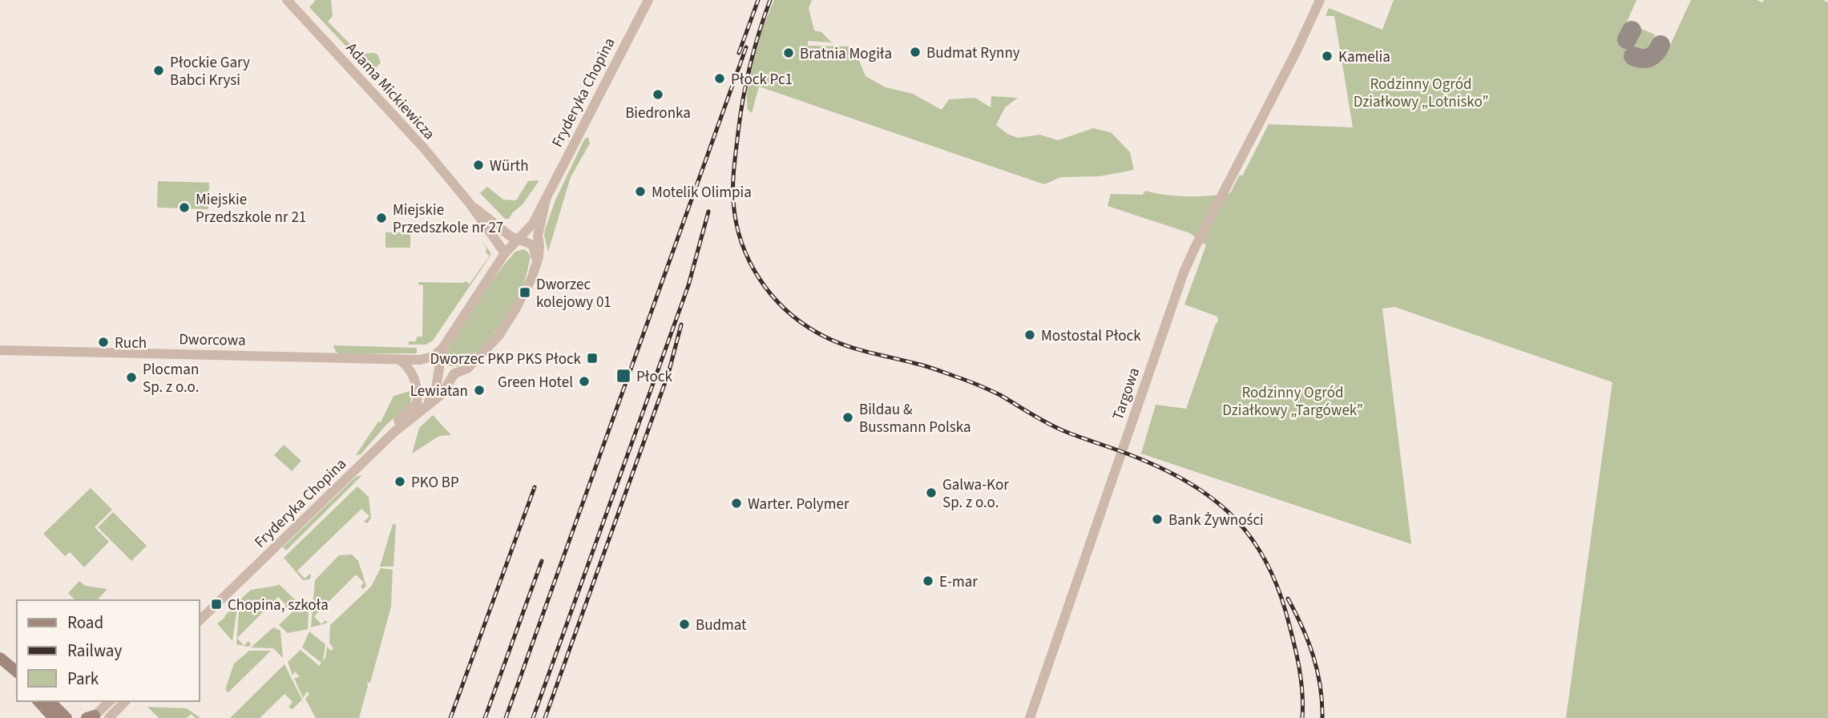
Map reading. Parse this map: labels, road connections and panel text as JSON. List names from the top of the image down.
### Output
{
  "streets": {
    "street": [
      "Adama Mickiewicza",
      "Fryderyka Chopina",
      "Dworcowa",
      "Targowa"
    ]
  },
  "crossings": [
    ["Adama Mickiewicza", "Fryderyka Chopina"],
    ["Fryderyka Chopina", "Dworcowa"]
  ],
  "parks": ["Rodzinny Ogród Działkowy „Lotnisko”", "Rodzinny Ogród Działkowy „Targówek”"],
  "places": {
    "other": [
      "Budmat Rynny",
      "Bratnia Mogiła",
      "Kamelia",
      "Płockie Gary Babci Krysi",
      "Płock Pc1",
      "Biedronka",
      "Würth",
      "Motelik Olimpia",
      "Miejskie Przedszkole nr 21",
      "Miejskie Przedszkole nr 27",
      "Mostostal Płock",
      "Ruch",
      "Plocman Sp. z o.o.",
      "Green Hotel",
      "Lewiatan",
      "Bildau & Bussmann Polska",
      "PKO BP",
      "Galwa-Kor Sp. z o.o.",
      "Warter. Polymer",
      "Bank Żywności",
      "E-mar",
      "Budmat"
    ],
    "transit": [
      "Dworzec kolejowy 01",
      "Dworzec PKP PKS Płock",
      "Płock",
      "Chopina, szkoła"
    ]
  },
  "legend": ["Road", "Railway", "Park"]
}
